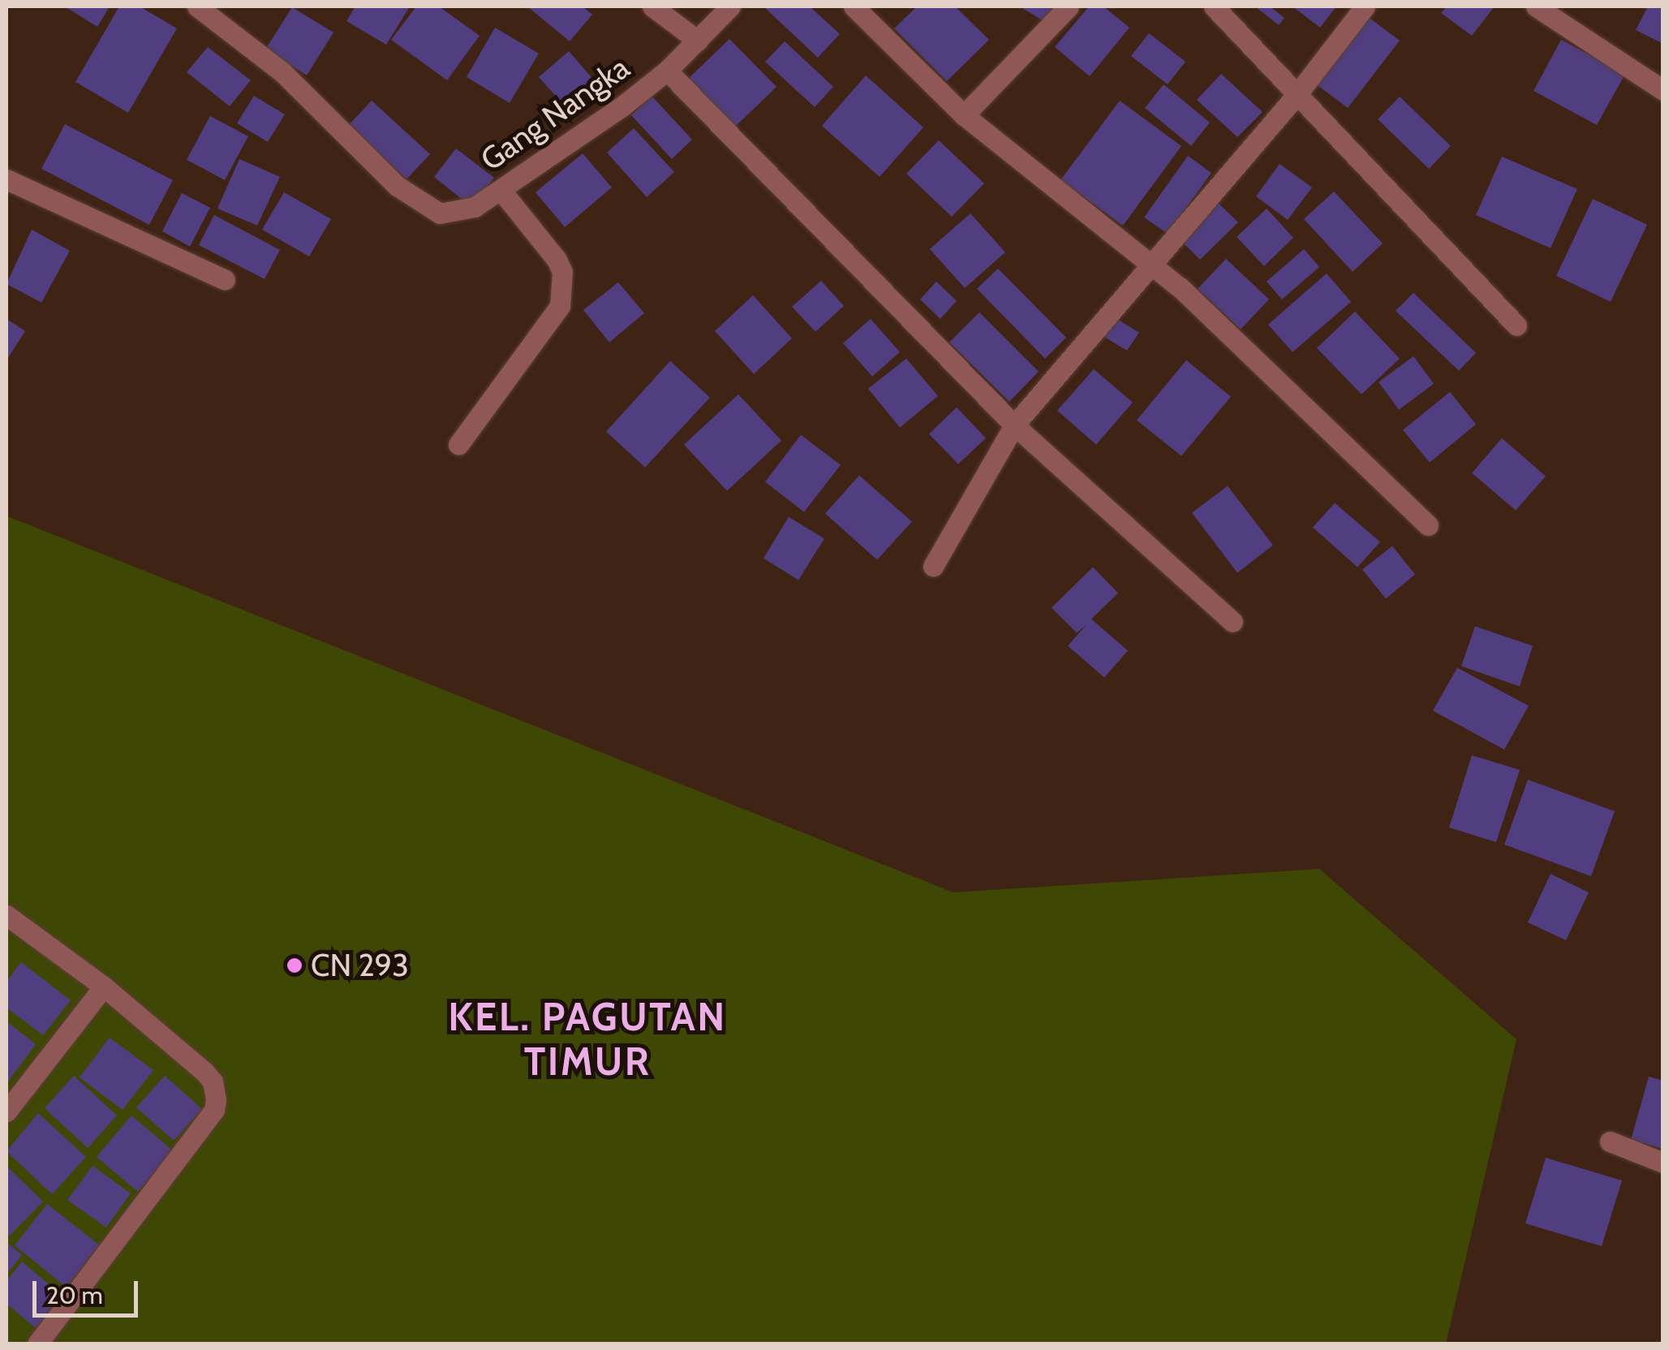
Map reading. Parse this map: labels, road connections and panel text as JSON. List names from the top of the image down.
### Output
{
  "streets": {
    "street": ["Gang Nangka"]
  },
  "districts": ["KEL. PAGUTAN TIMUR"],
  "places": ["CN 293"],
  "scale_bar": "20 m"
}
